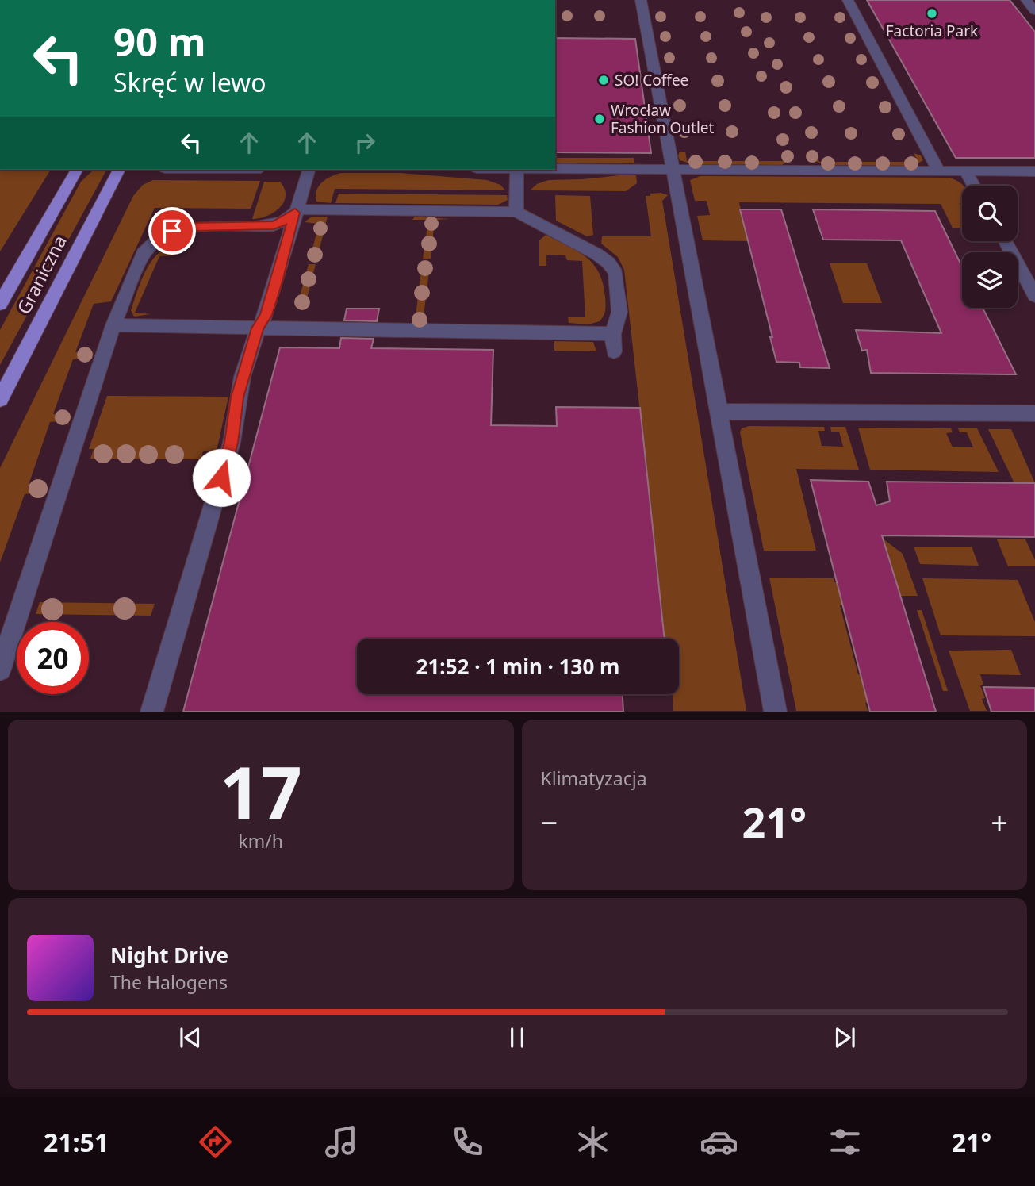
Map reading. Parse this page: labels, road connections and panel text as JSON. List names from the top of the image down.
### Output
{
  "streets": {
    "main road": ["Graniczna"]
  },
  "places": ["Factoria Park", "SO! Coffee", "Wrocław Fashion Outlet"],
  "page": {
    "turn": ["90 m", "Skręć w lewo"],
    "limit": "20",
    "trip": "21:52 · 1 min · 130 m",
    "tile": [
      ["17", "km/h"],
      "Klimatyzacja"
    ],
    "heat": ["−", "21°", "+"],
    "song": ["Night Drive", "The Halogens"],
    "tabs": ["21:51", "21°"]
  }
}
